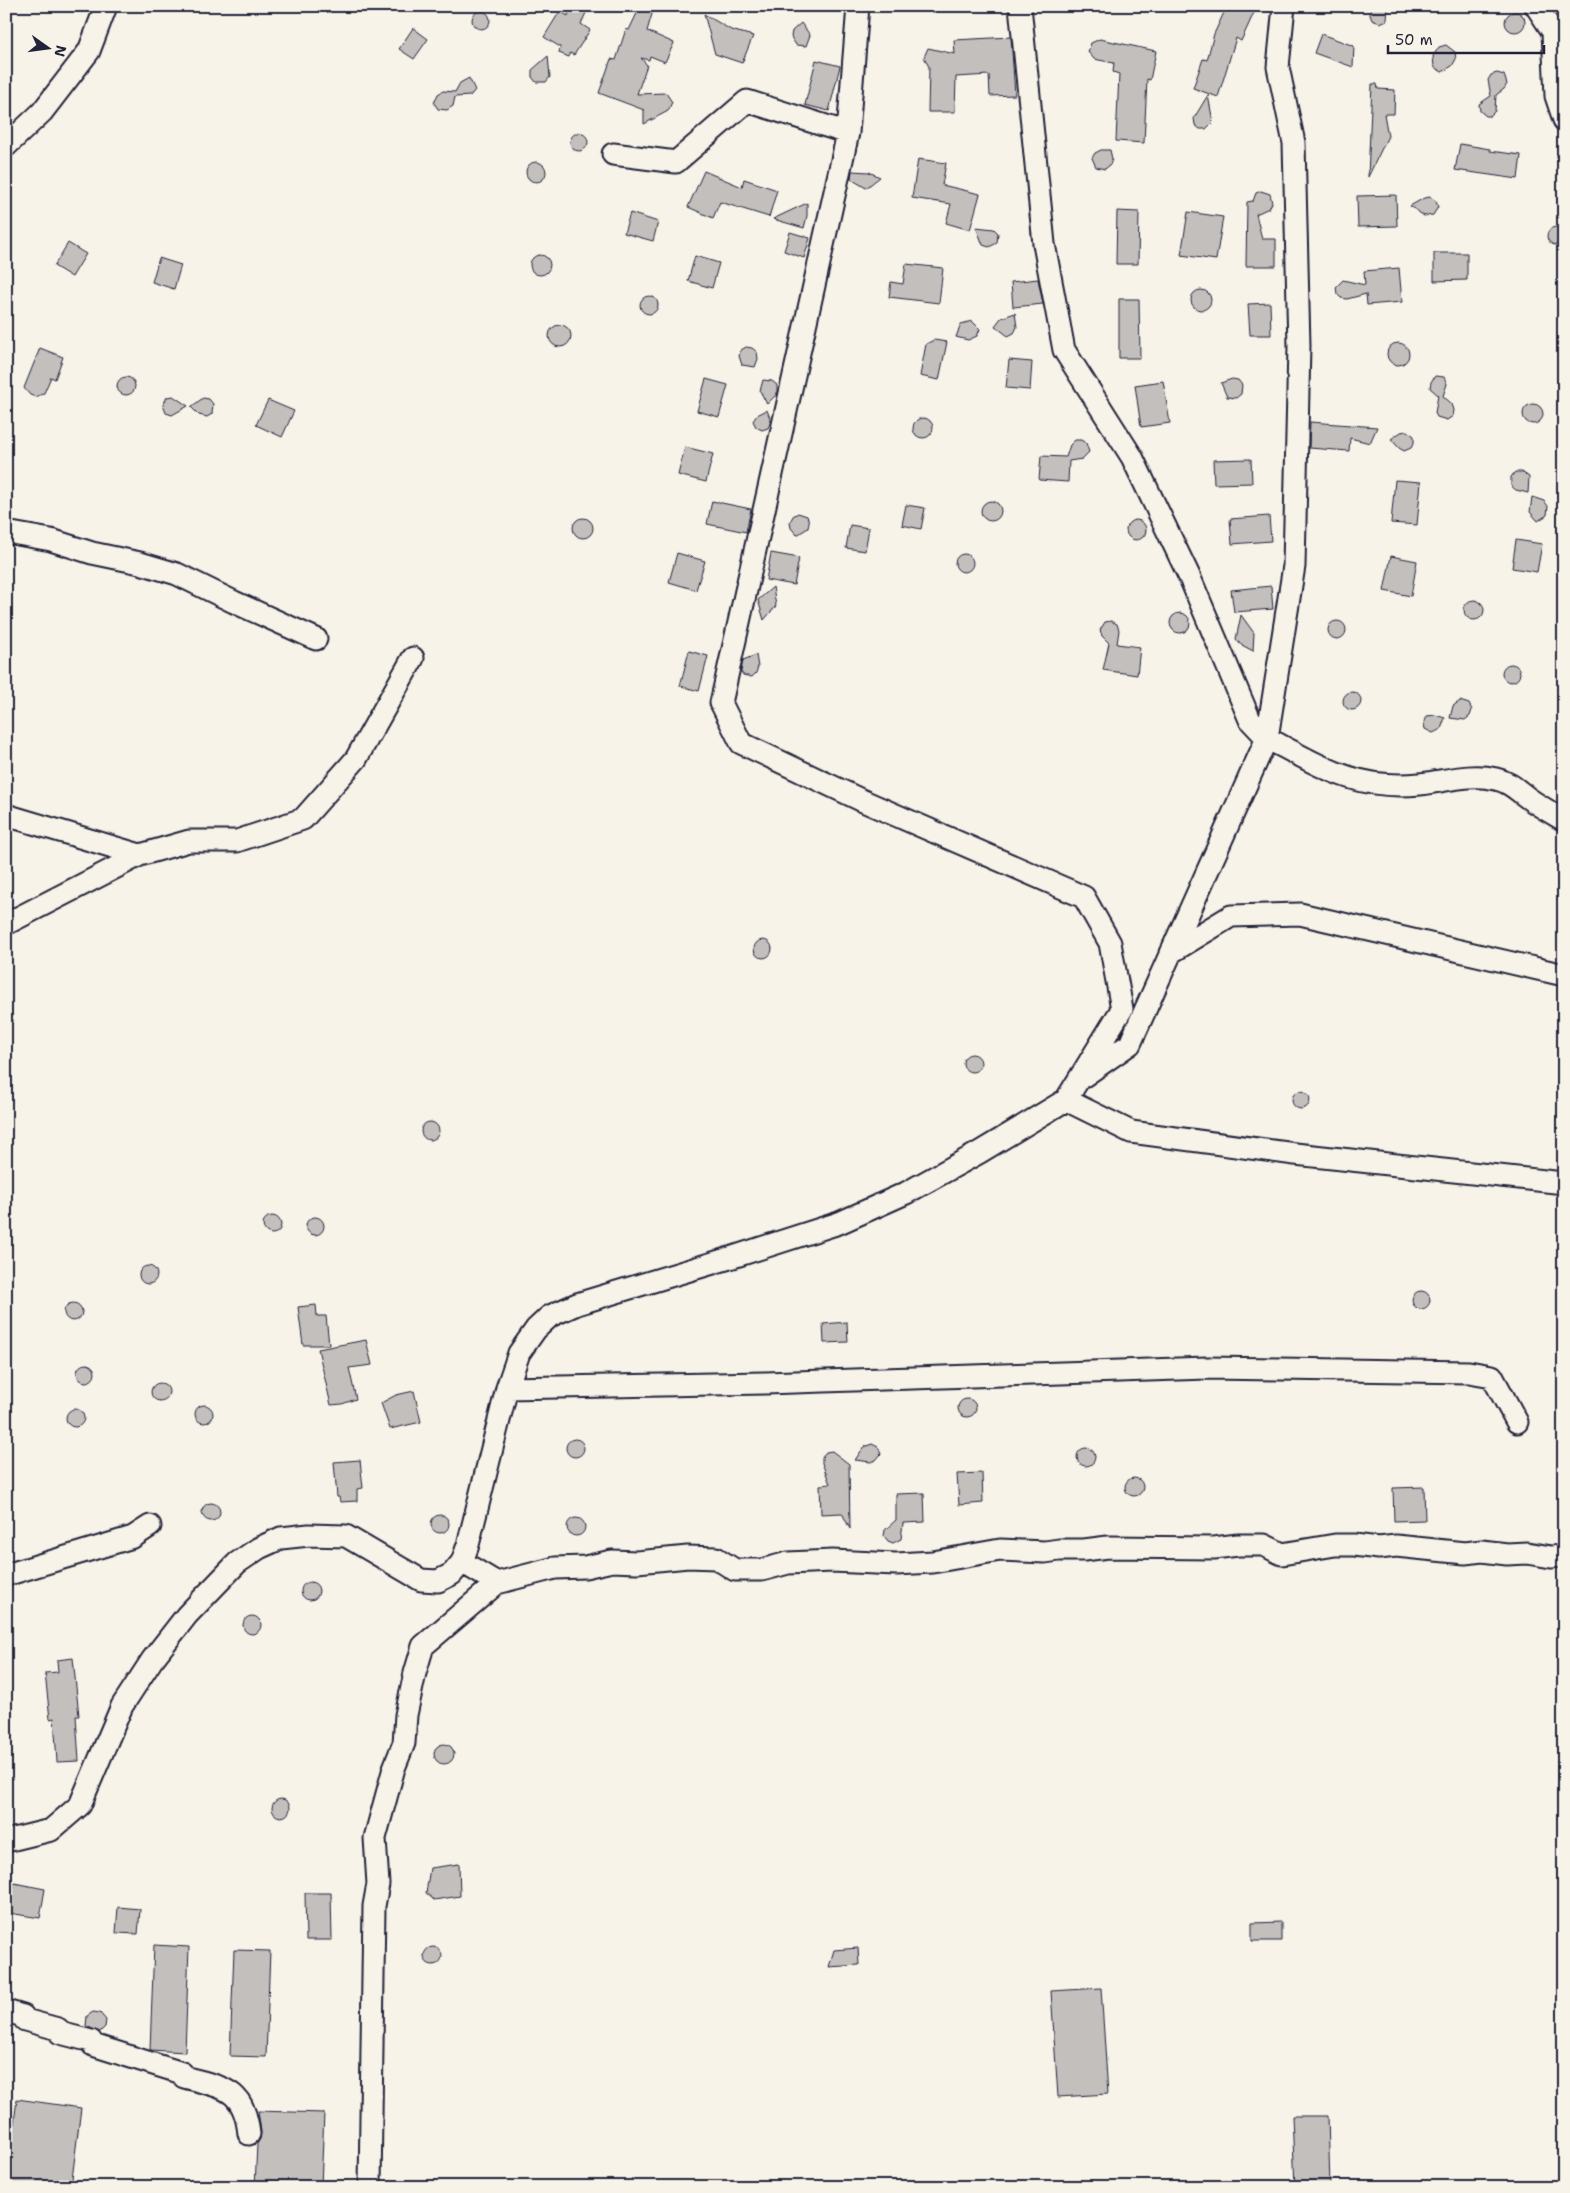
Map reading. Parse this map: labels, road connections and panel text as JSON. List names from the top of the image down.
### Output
{
  "scale_bar": "50 m",
  "north": "right"
}
